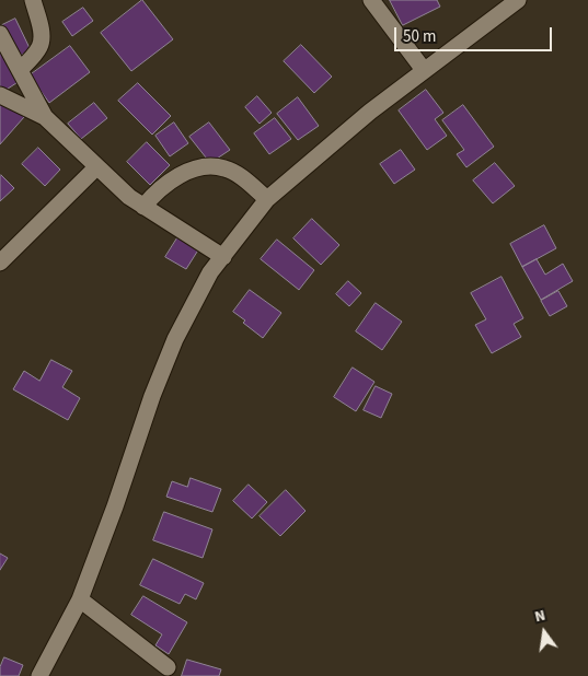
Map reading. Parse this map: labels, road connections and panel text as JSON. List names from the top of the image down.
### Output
{
  "scale_bar": "50 m",
  "north": "top"
}
